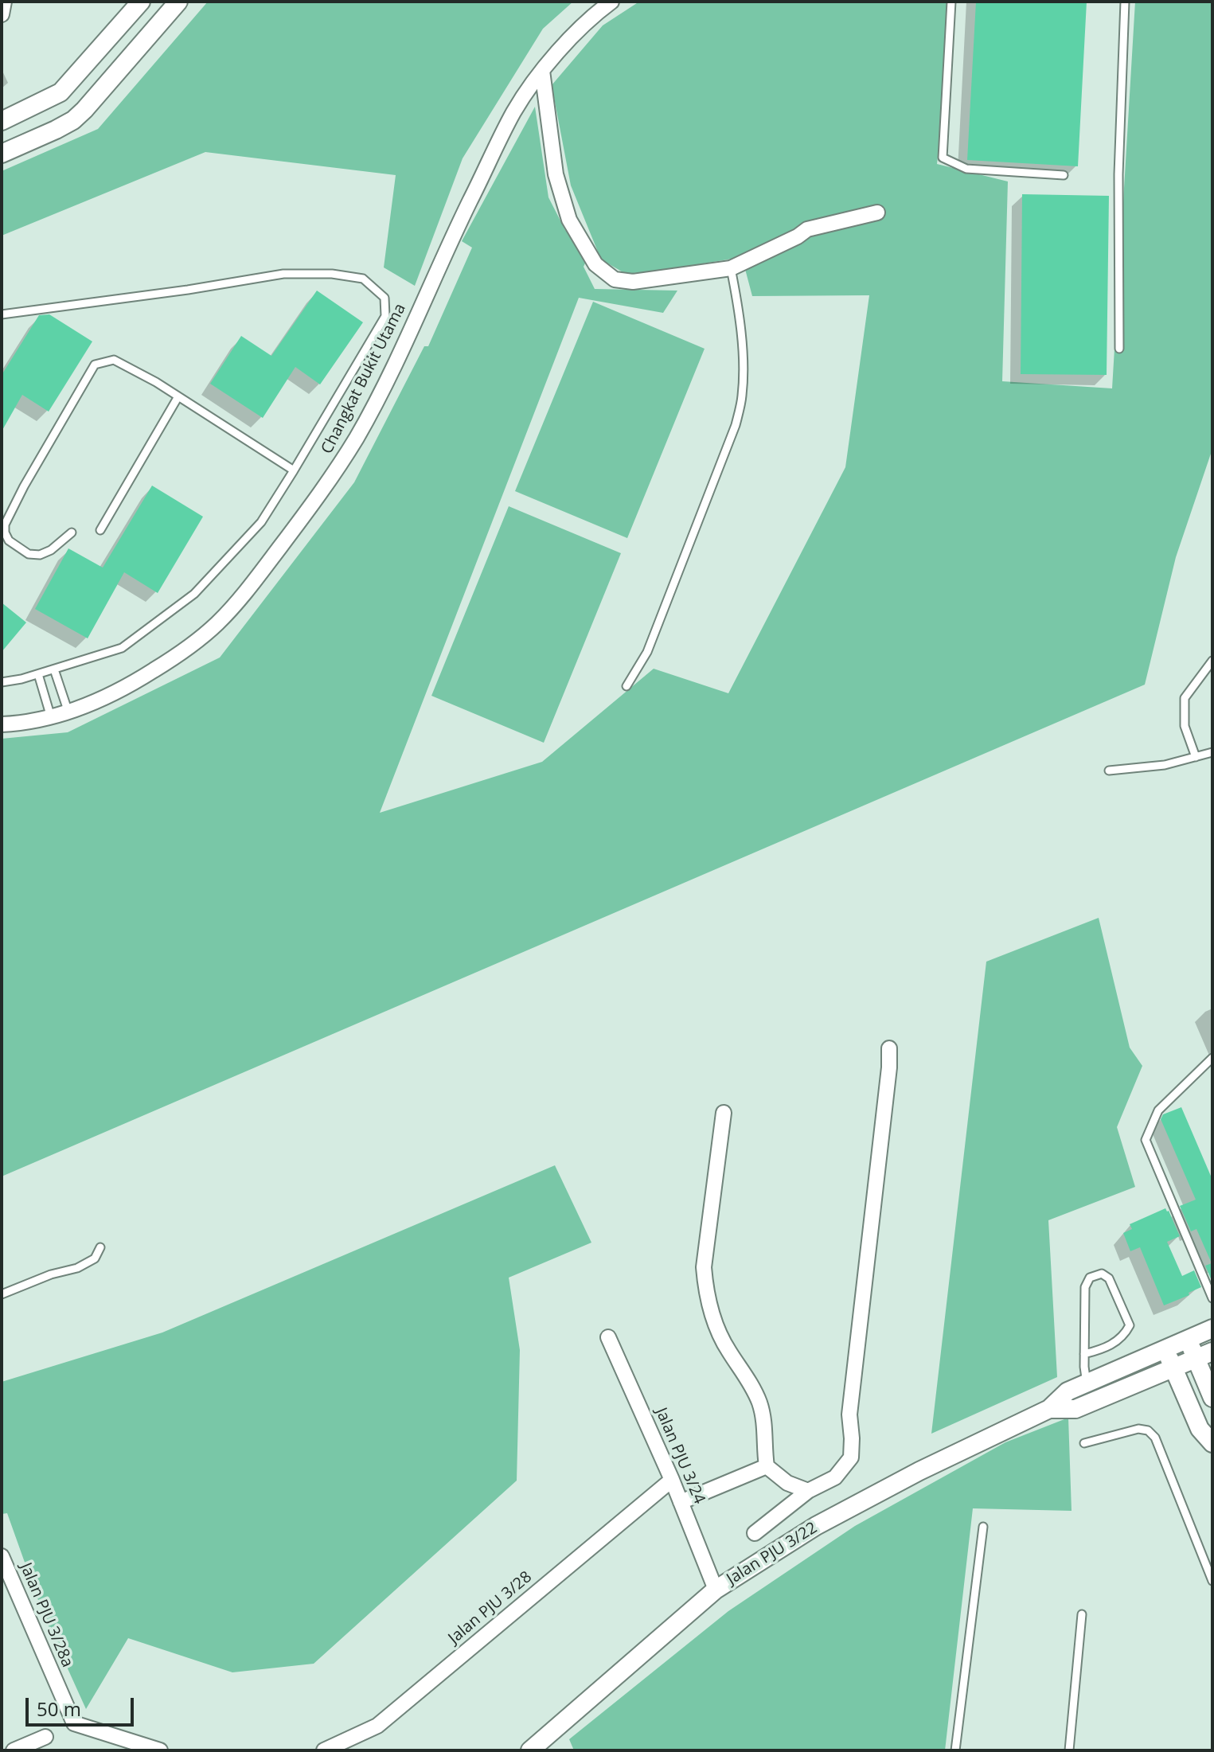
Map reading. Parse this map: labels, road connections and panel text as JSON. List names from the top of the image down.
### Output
{
  "streets": {
    "street": [
      "Changkat Bukit Utama",
      "Jalan PJU 3/24",
      "Jalan PJU 3/22",
      "Jalan PJU 3/28",
      "Jalan PJU 3/28a"
    ]
  },
  "crossings": [
    ["Jalan PJU 3/24", "Jalan PJU 3/22"],
    ["Jalan PJU 3/24", "Jalan PJU 3/28"]
  ],
  "scale_bar": "50 m"
}
